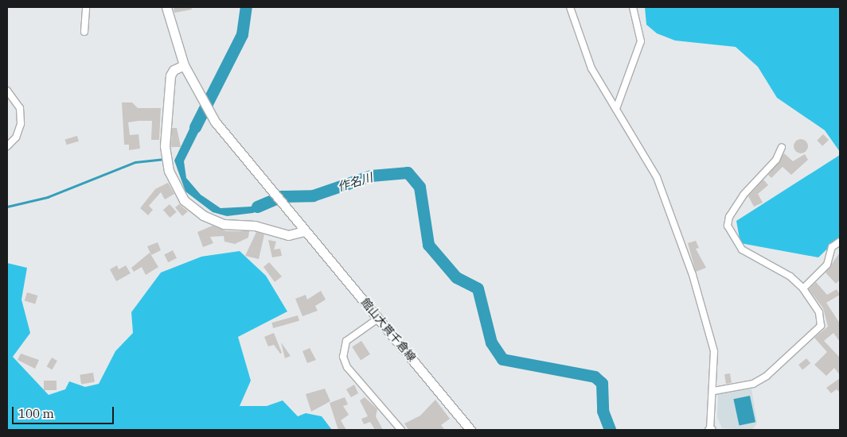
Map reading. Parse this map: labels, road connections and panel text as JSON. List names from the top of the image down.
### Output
{
  "streets": {
    "main road": ["館山大貫千倉線"]
  },
  "water": ["作名川"],
  "scale_bar": "100 m"
}
